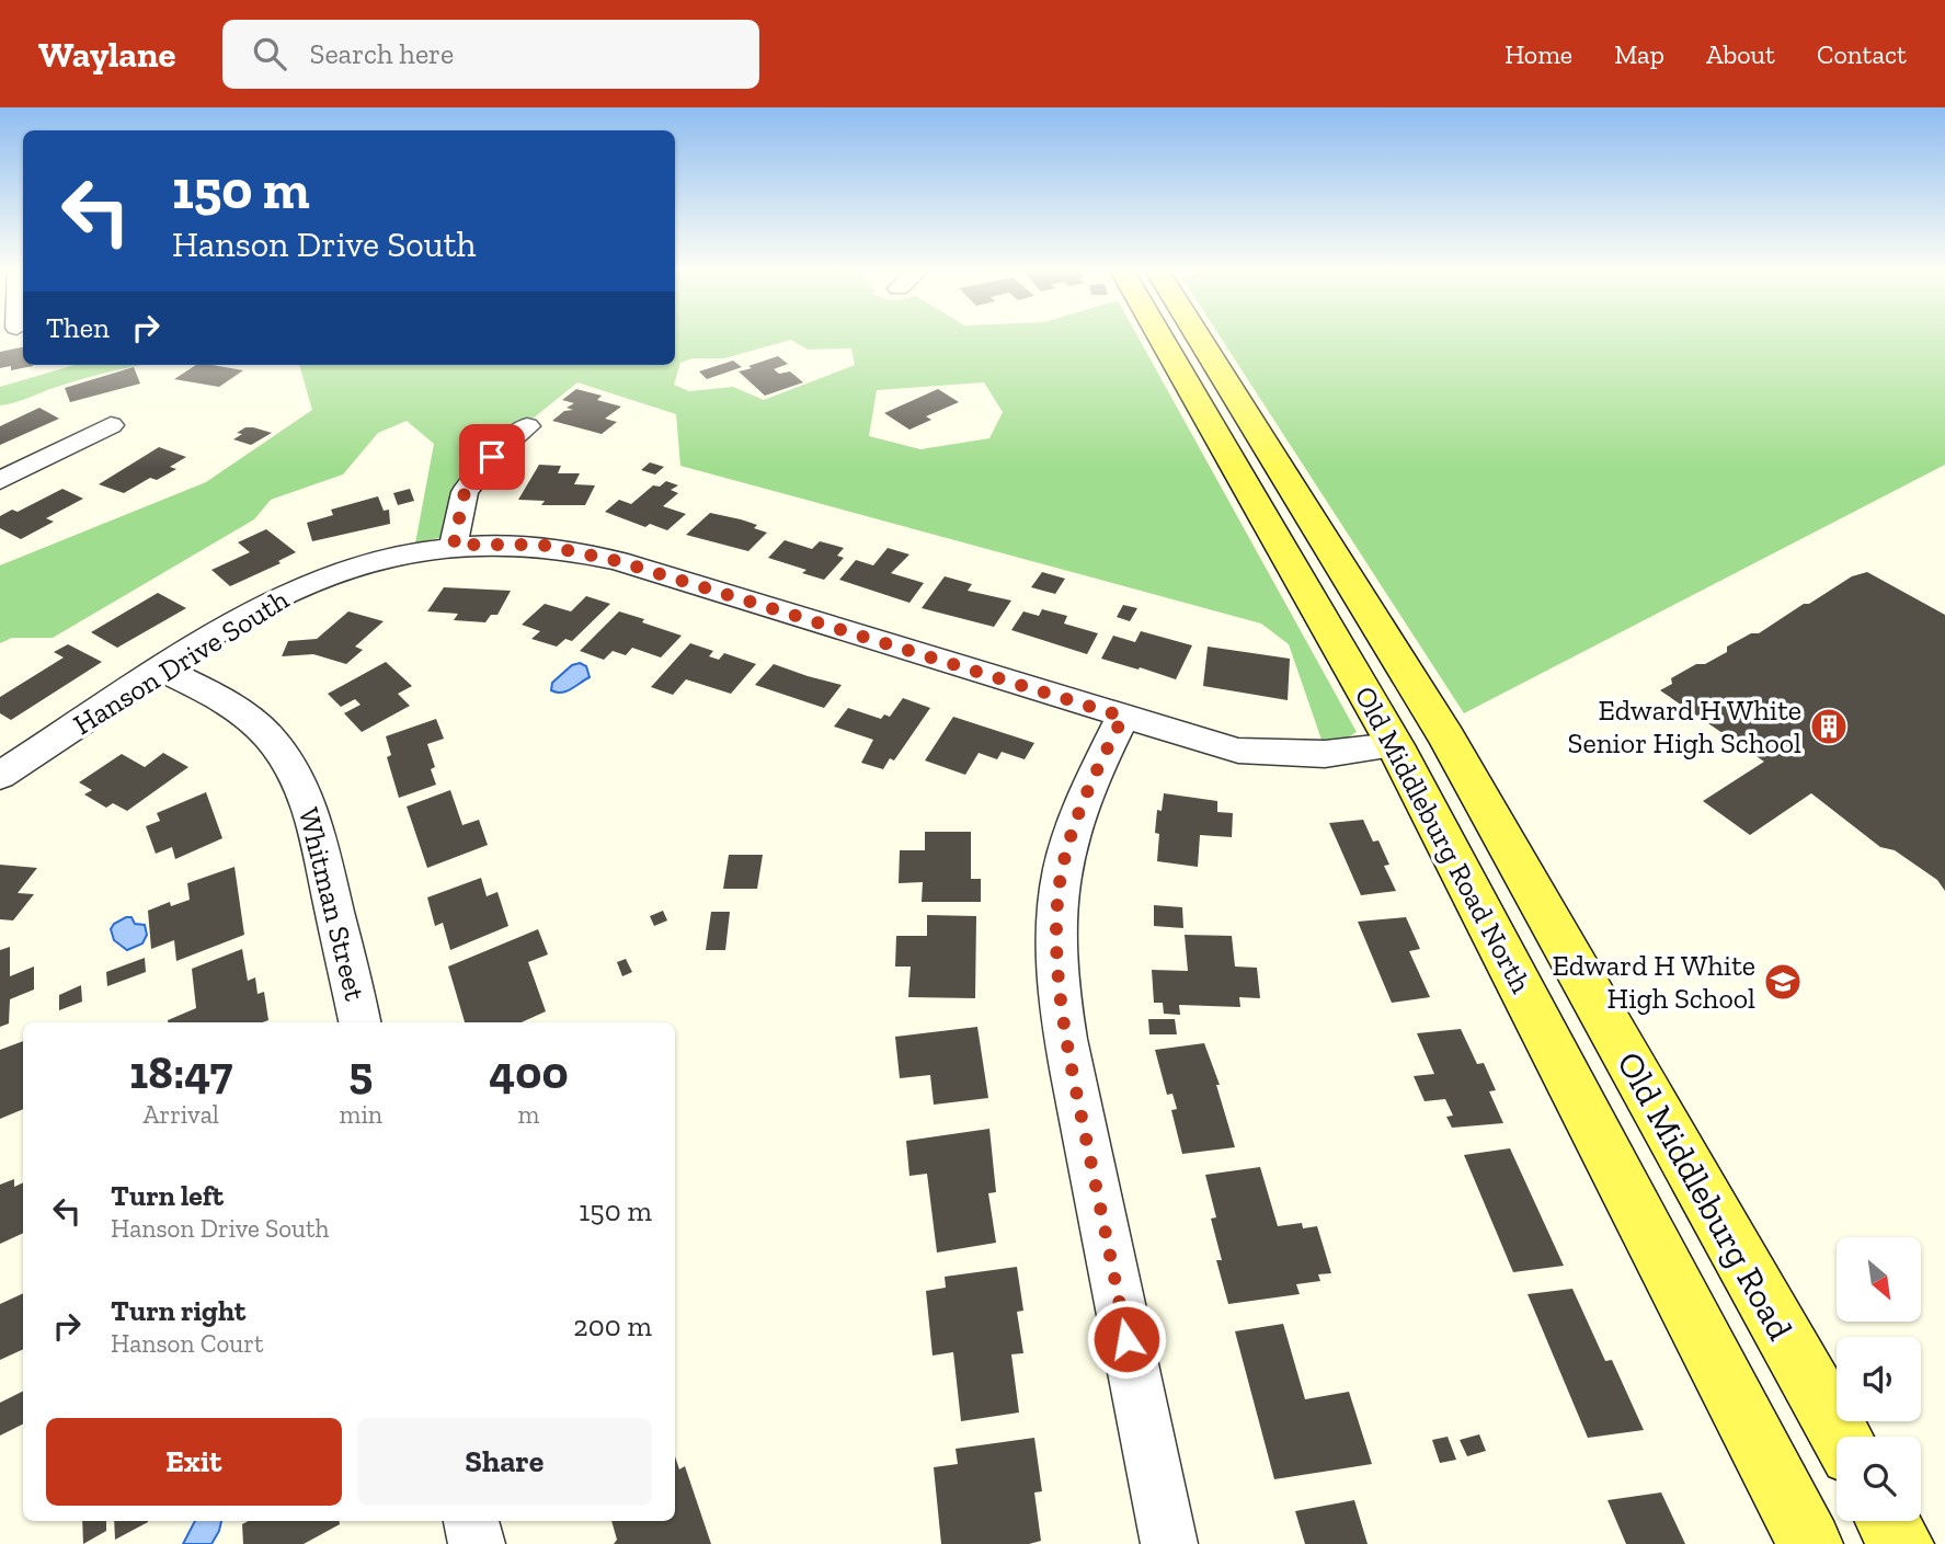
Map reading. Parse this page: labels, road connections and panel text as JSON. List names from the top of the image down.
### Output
{
  "streets": {
    "main road": ["Old Middleburg Road North", "Old Middleburg Road"],
    "street": ["Hanson Drive South", "Whitman Street"]
  },
  "crossings": [
    ["Hanson Drive South", "Old Middleburg Road North"],
    ["Hanson Drive South", "Whitman Street"],
    ["Old Middleburg Road North", "Old Middleburg Road"]
  ],
  "places": {
    "building": ["Edward H White Senior High School"],
    "school or university": ["Edward H White High School"]
  },
  "north": "bottom right",
  "page": {
    "header": "Waylane",
    "search": "Search here",
    "nav": [
      "Home",
      "Map",
      "About",
      "Contact"
    ],
    "turn": ["150 m", "Hanson Drive South"],
    "then": "Then",
    "eta": [
      "18:47",
      "Arrival",
      "5",
      "min",
      "400",
      "m"
    ],
    "list": [
      {
        "name": "Turn left",
        "note": "Hanson Drive South",
        "value": "150 m"
      },
      {
        "name": "Turn right",
        "note": "Hanson Court",
        "value": "200 m"
      }
    ],
    "buttons": ["Exit", "Share"]
  }
}
